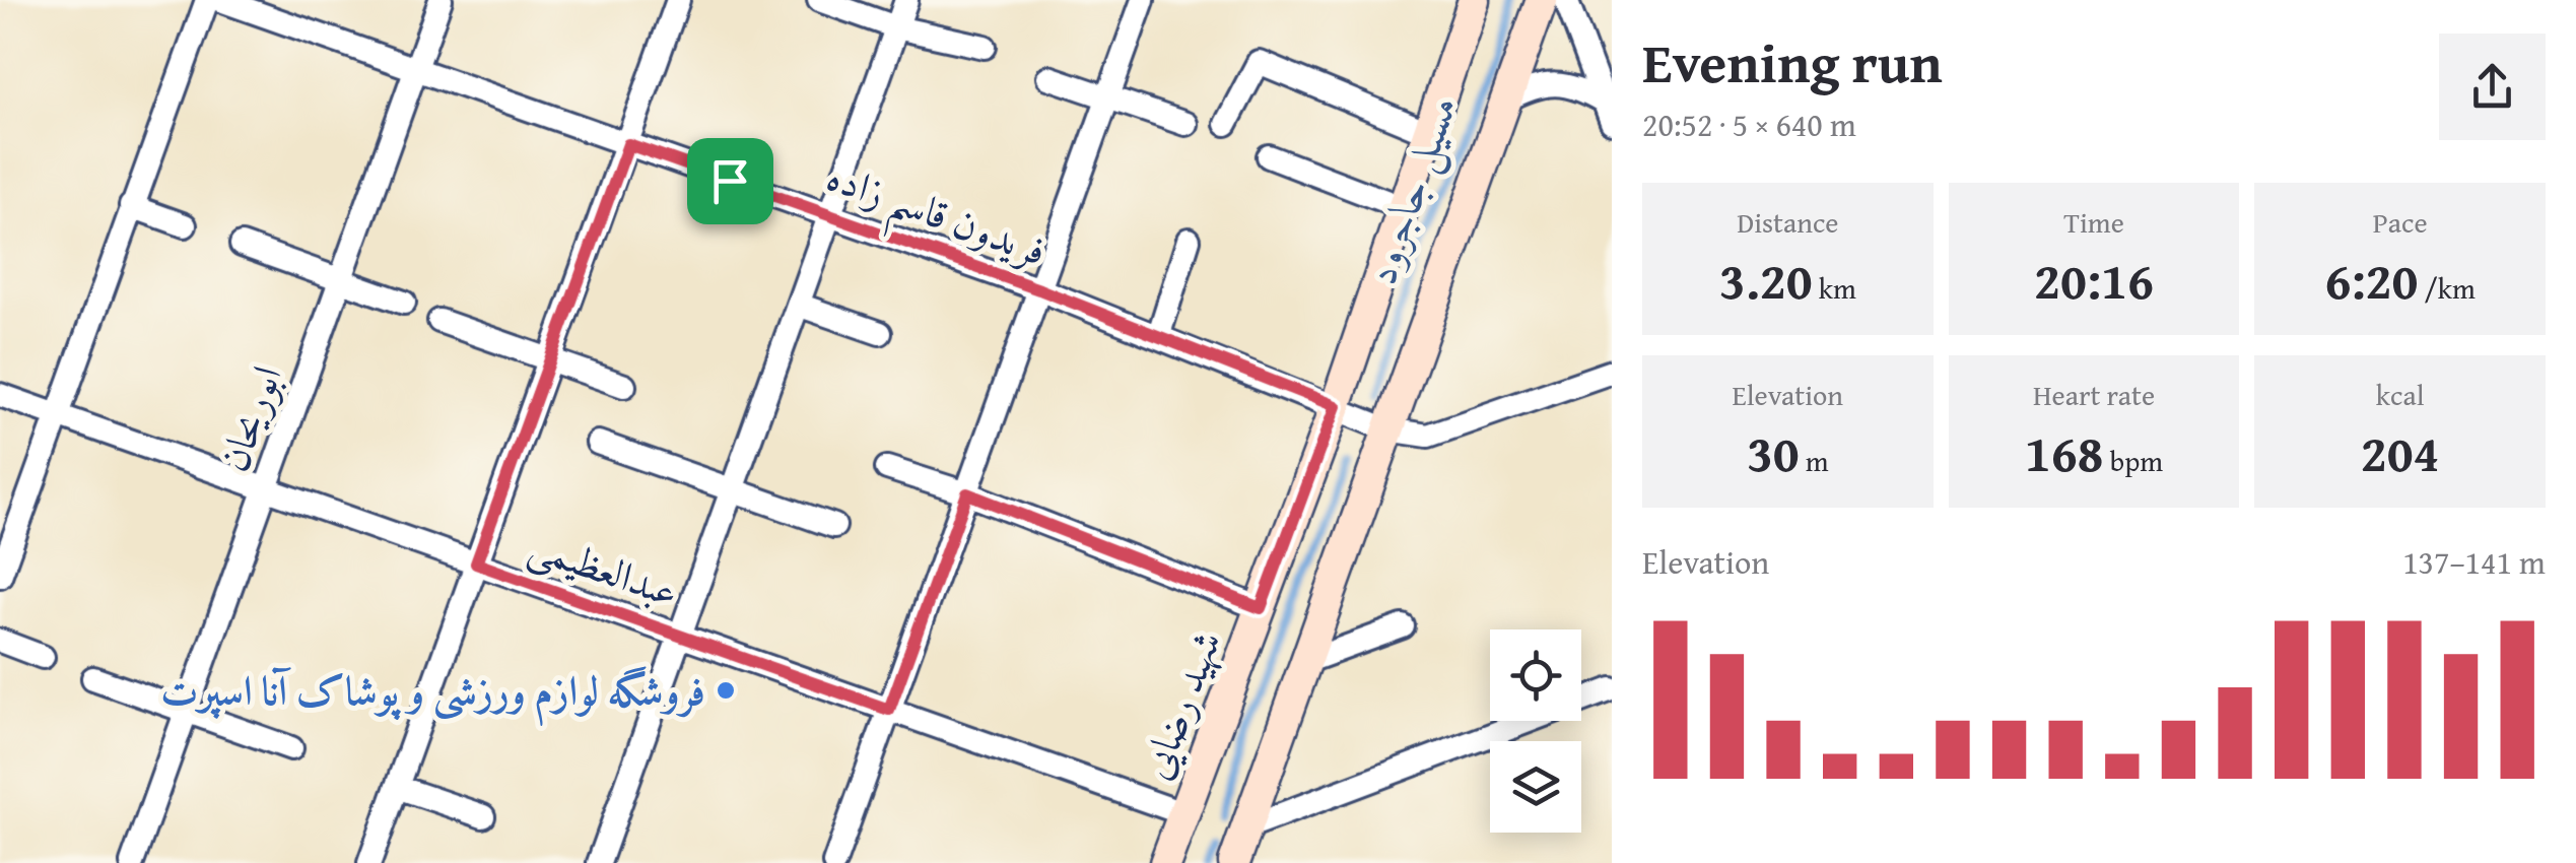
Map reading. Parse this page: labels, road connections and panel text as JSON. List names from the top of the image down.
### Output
{
  "streets": {
    "main road": ["شهید رضایی"],
    "street": ["فریدون قاسم زاده", "ابوریحان", "عبدالعظیمی"]
  },
  "crossings": [
    ["فریدون قاسم زاده", "ابوریحان"],
    ["فریدون قاسم زاده", "شهید رضایی"],
    ["ابوریحان", "عبدالعظیمی"],
    ["عبدالعظیمی", "شهید رضایی"]
  ],
  "water": ["مسیل جاجرود"],
  "places": ["فروشگه لوازم ورزشی و پوشاک آنا اسپرت"],
  "page": {
    "heading": ["Evening run", "20:52 · 5 × 640 m"],
    "stats": [
      ["Distance", "3.20 km"],
      ["Time", "20:16"],
      ["Pace", "6:20 /km"],
      ["Elevation", "30 m"],
      ["Heart rate", "168 bpm"],
      ["kcal", "204"]
    ],
    "chart": ["Elevation", "137–141 m"]
  }
}
